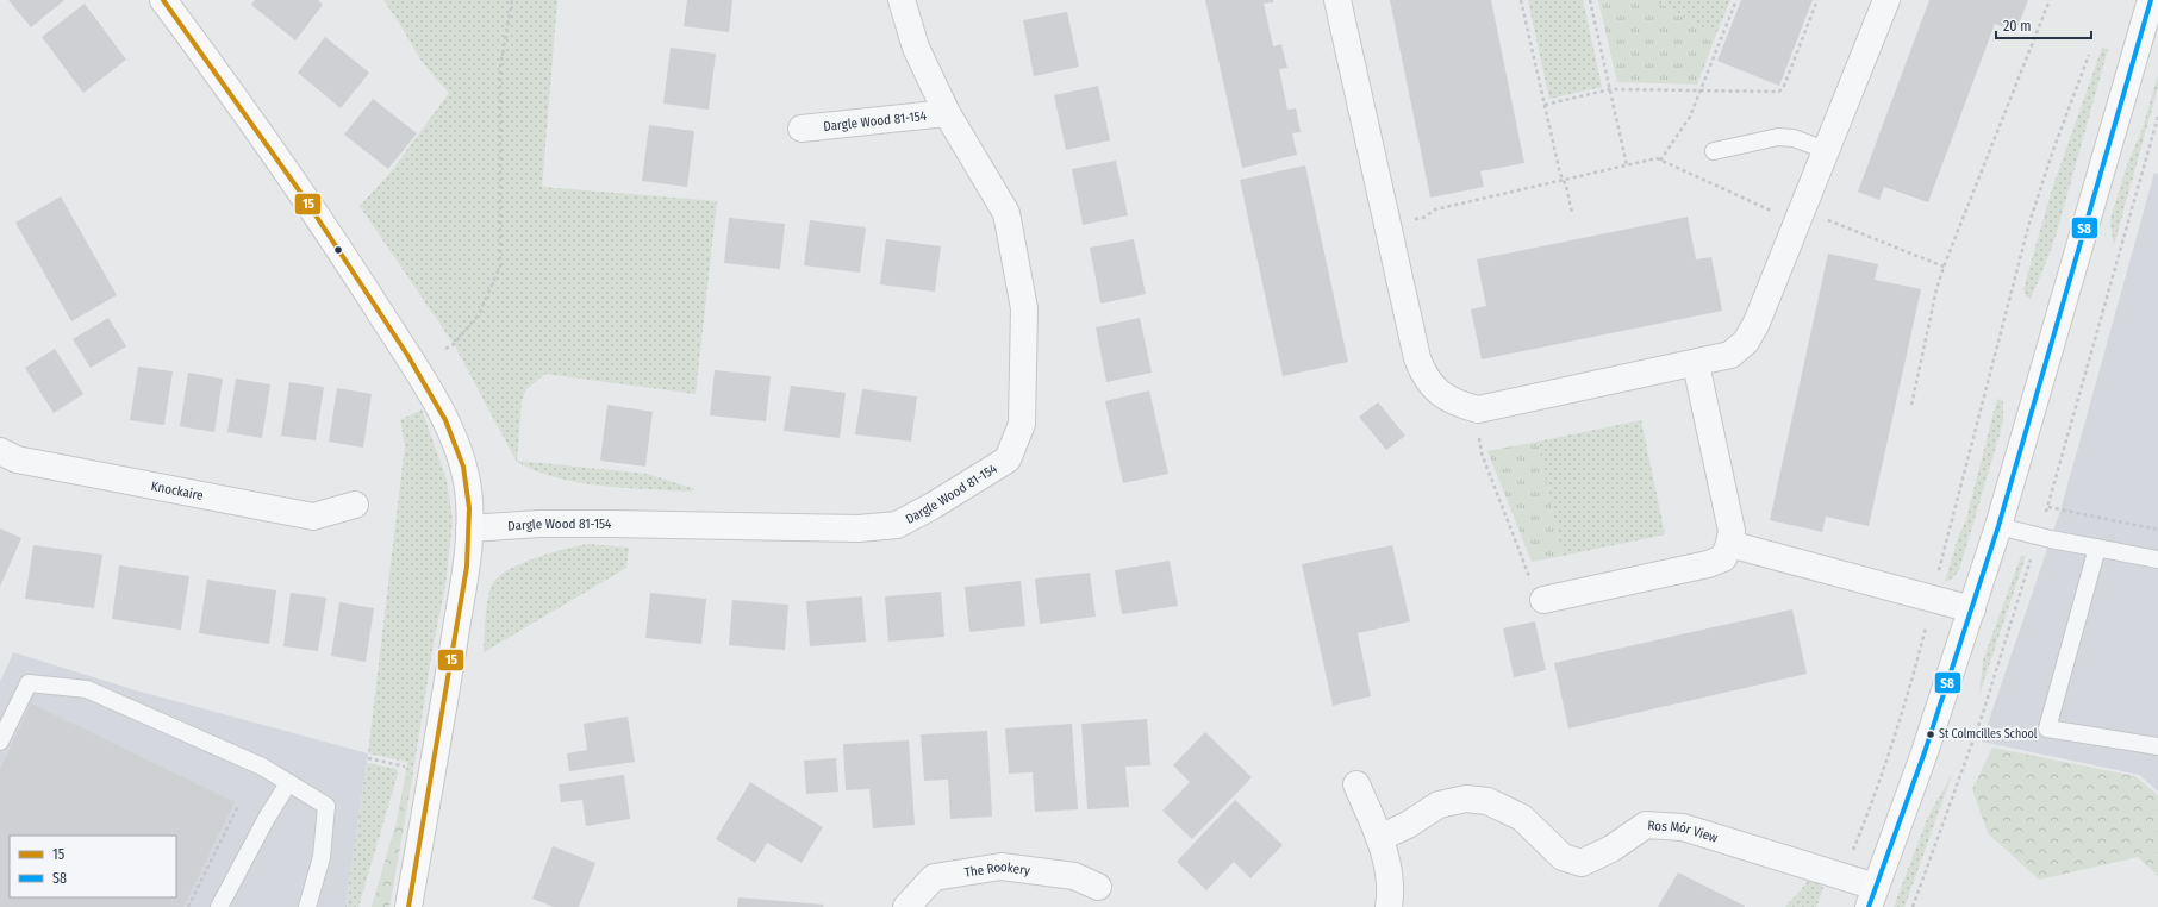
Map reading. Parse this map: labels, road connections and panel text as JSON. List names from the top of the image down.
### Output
{
  "streets": {
    "street": [
      "Dargle Wood 81-154",
      "Knockaire",
      "Ros Mór View",
      "The Rookery"
    ]
  },
  "places": ["St Colmcilles School"],
  "lines": ["transit line 15", "transit line S8"],
  "legend": ["15", "S8"],
  "scale_bar": "20 m"
}
